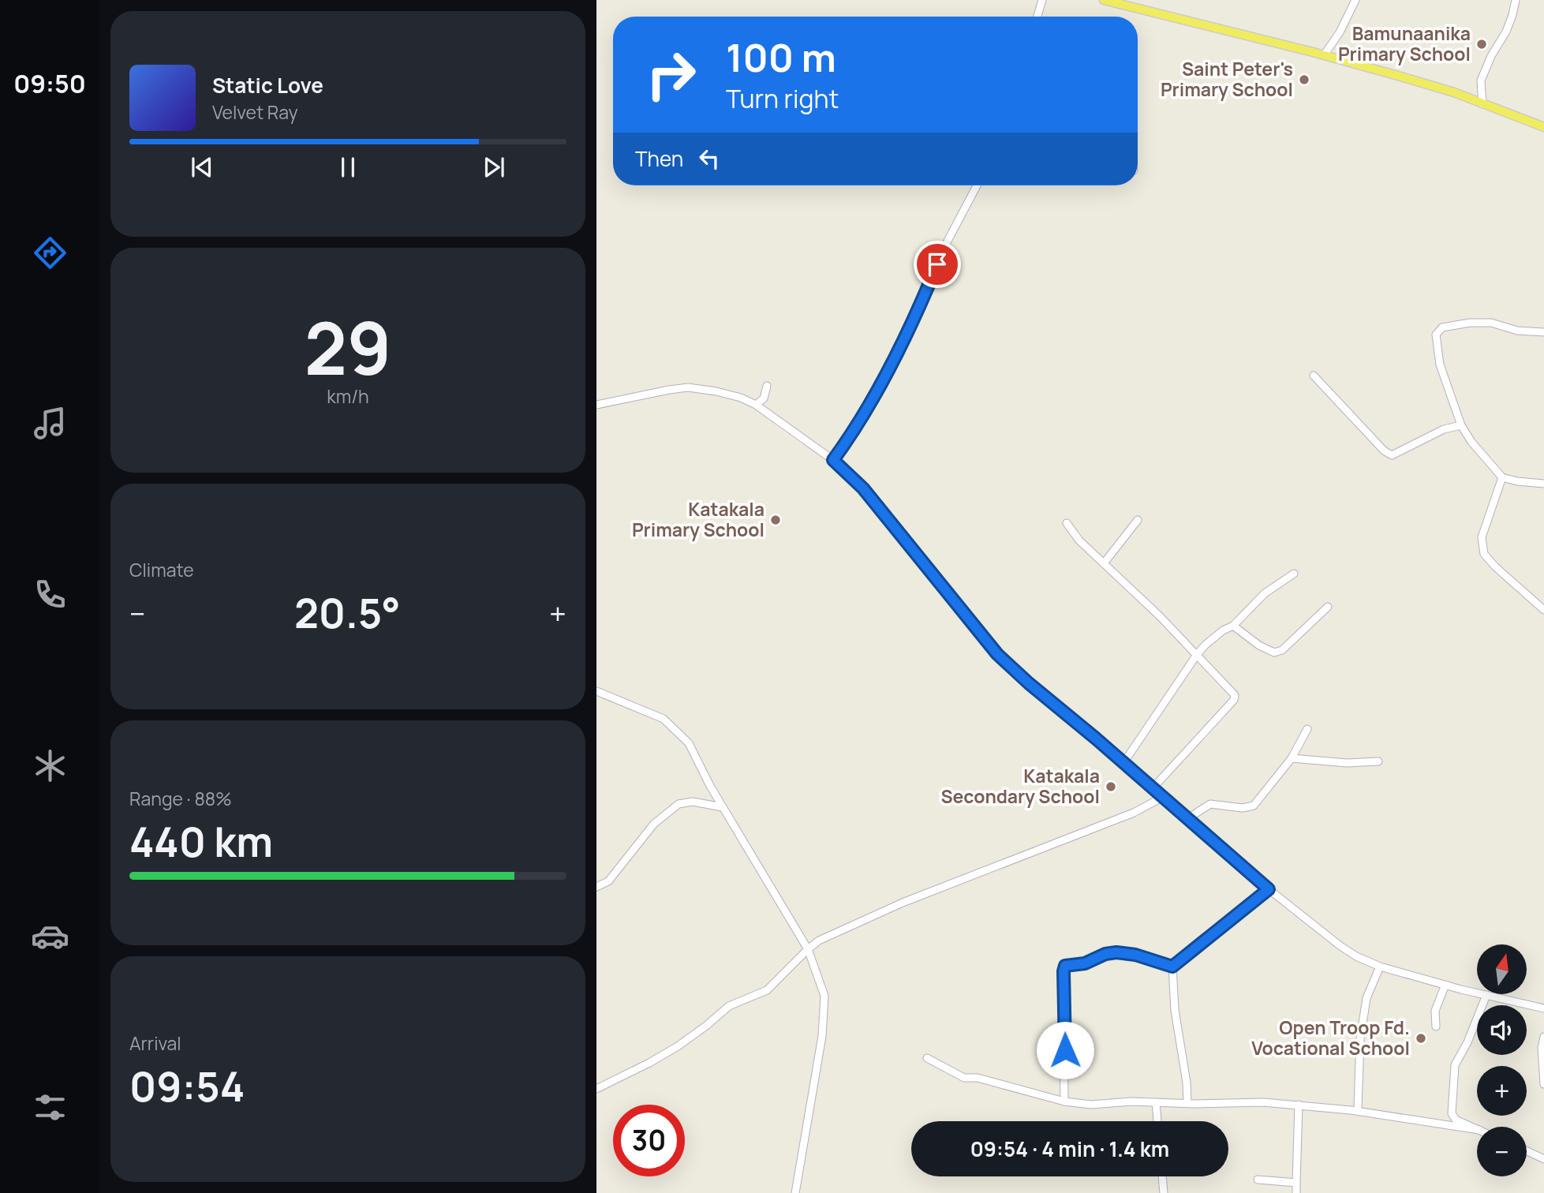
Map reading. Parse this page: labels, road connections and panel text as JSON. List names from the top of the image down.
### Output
{
  "places": [
    "Bamunaanika Primary School",
    "Saint Peter's Primary School",
    "Katakala Primary School",
    "Katakala Secondary School",
    "Open Troop Fd. Vocational School"
  ],
  "north": "top",
  "page": {
    "tabs": "09:50",
    "turn": ["100 m", "Turn right"],
    "song": ["Static Love", "Velvet Ray"],
    "then": "Then",
    "tile": [
      ["29", "km/h"],
      "Climate",
      ["Range · 88%", "440 km"],
      ["Arrival", "09:54"]
    ],
    "heat": ["−", "20.5°", "+"],
    "map_buttons": ["+", "−"],
    "limit": "30",
    "trip": "09:54 · 4 min · 1.4 km"
  }
}
